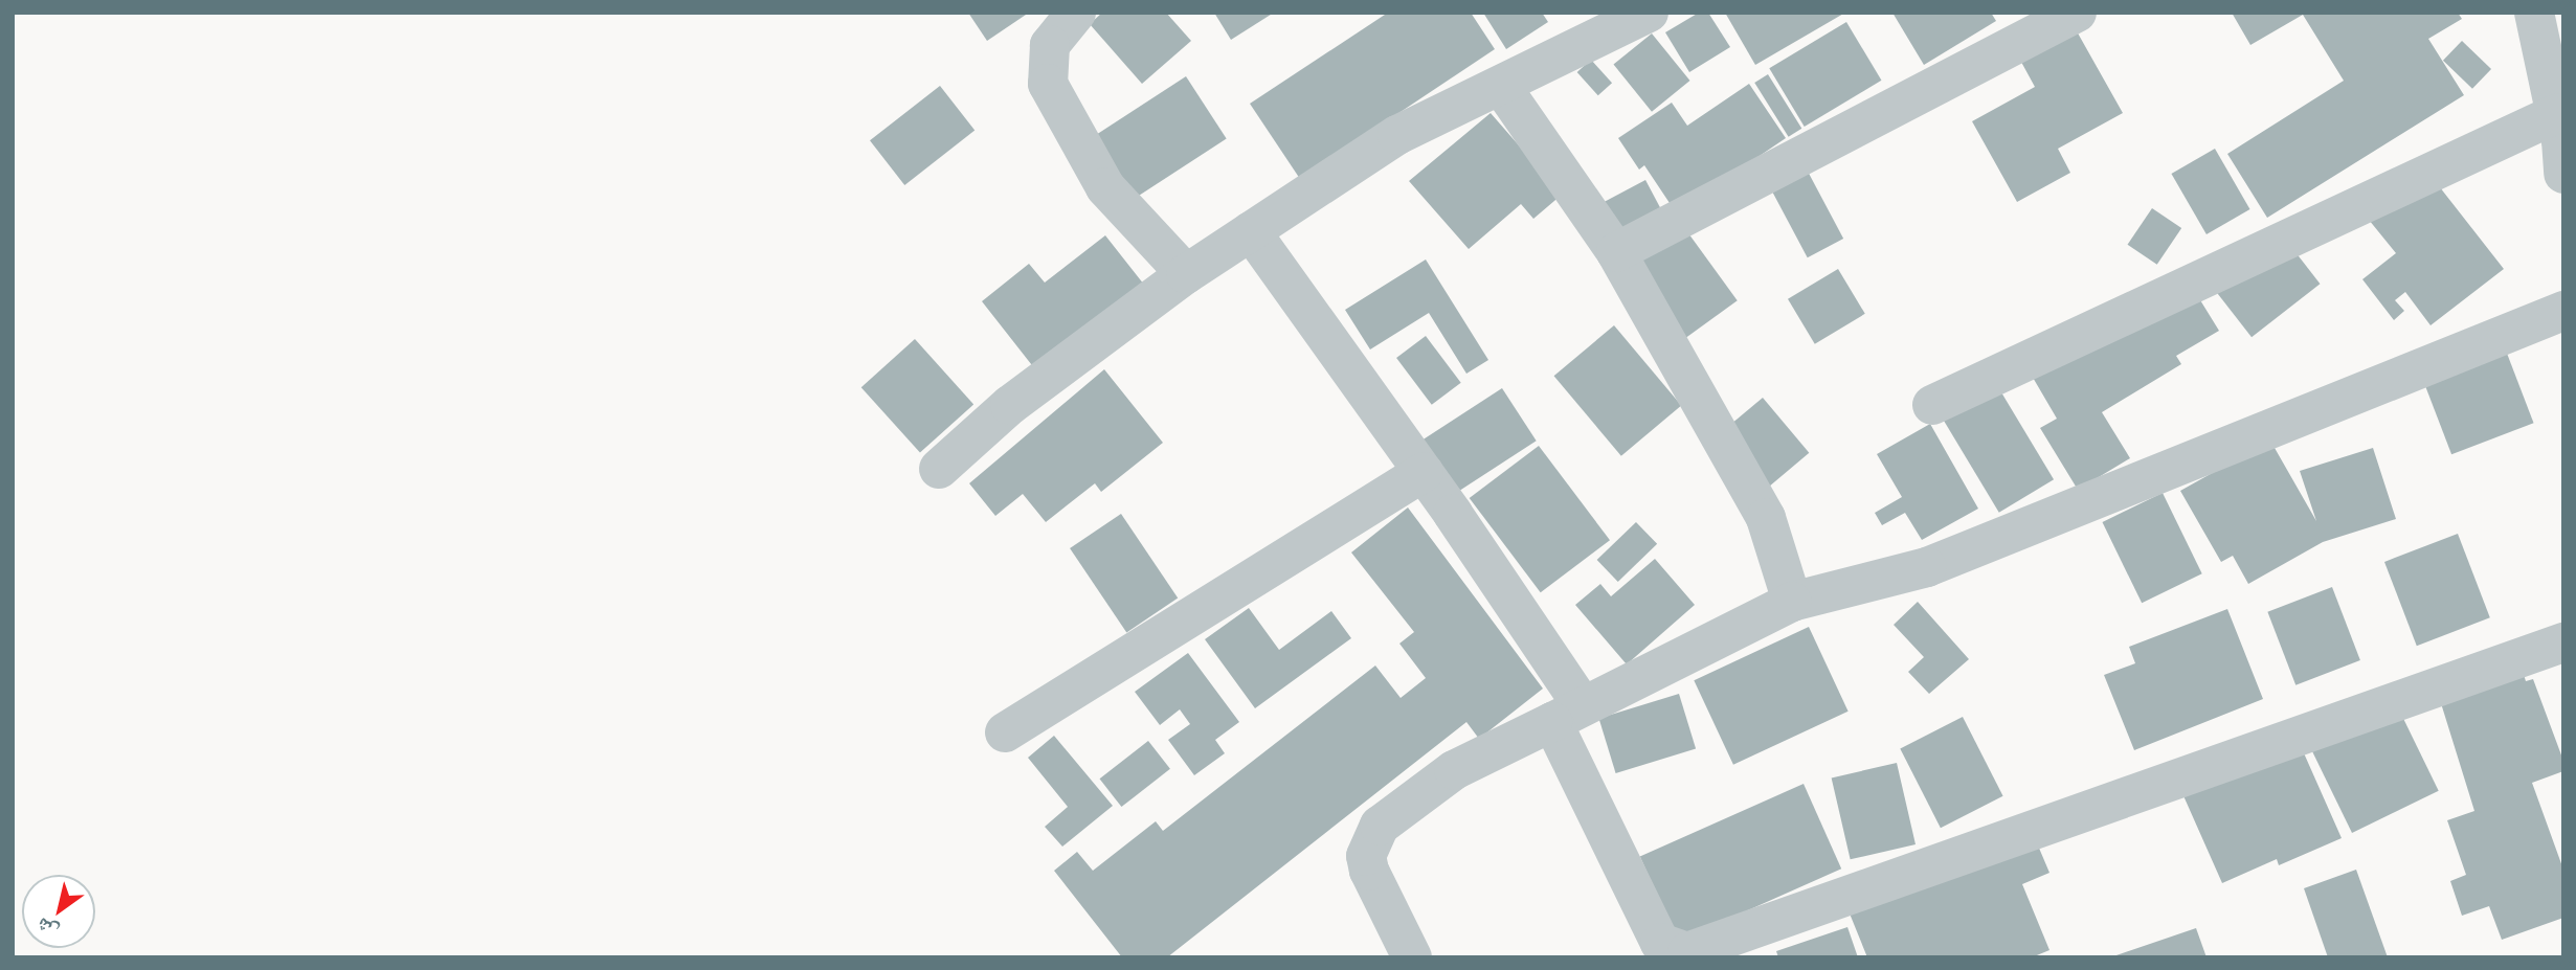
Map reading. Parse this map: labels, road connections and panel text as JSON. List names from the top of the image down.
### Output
{
  "north": "bottom left"
}
